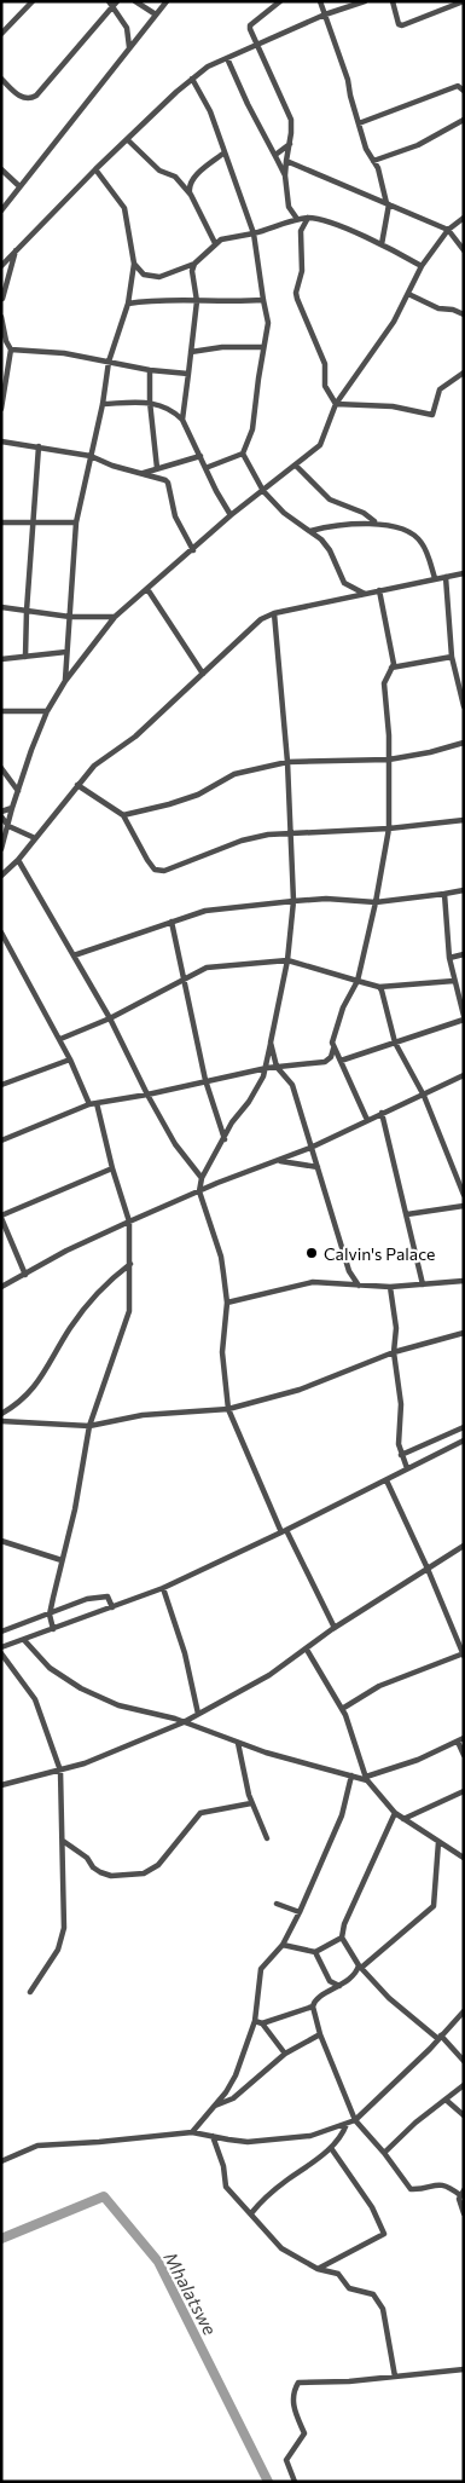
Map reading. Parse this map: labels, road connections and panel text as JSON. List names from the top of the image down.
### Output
{
  "water": ["Mhalatswe"],
  "places": ["Calvin's Palace"]
}
